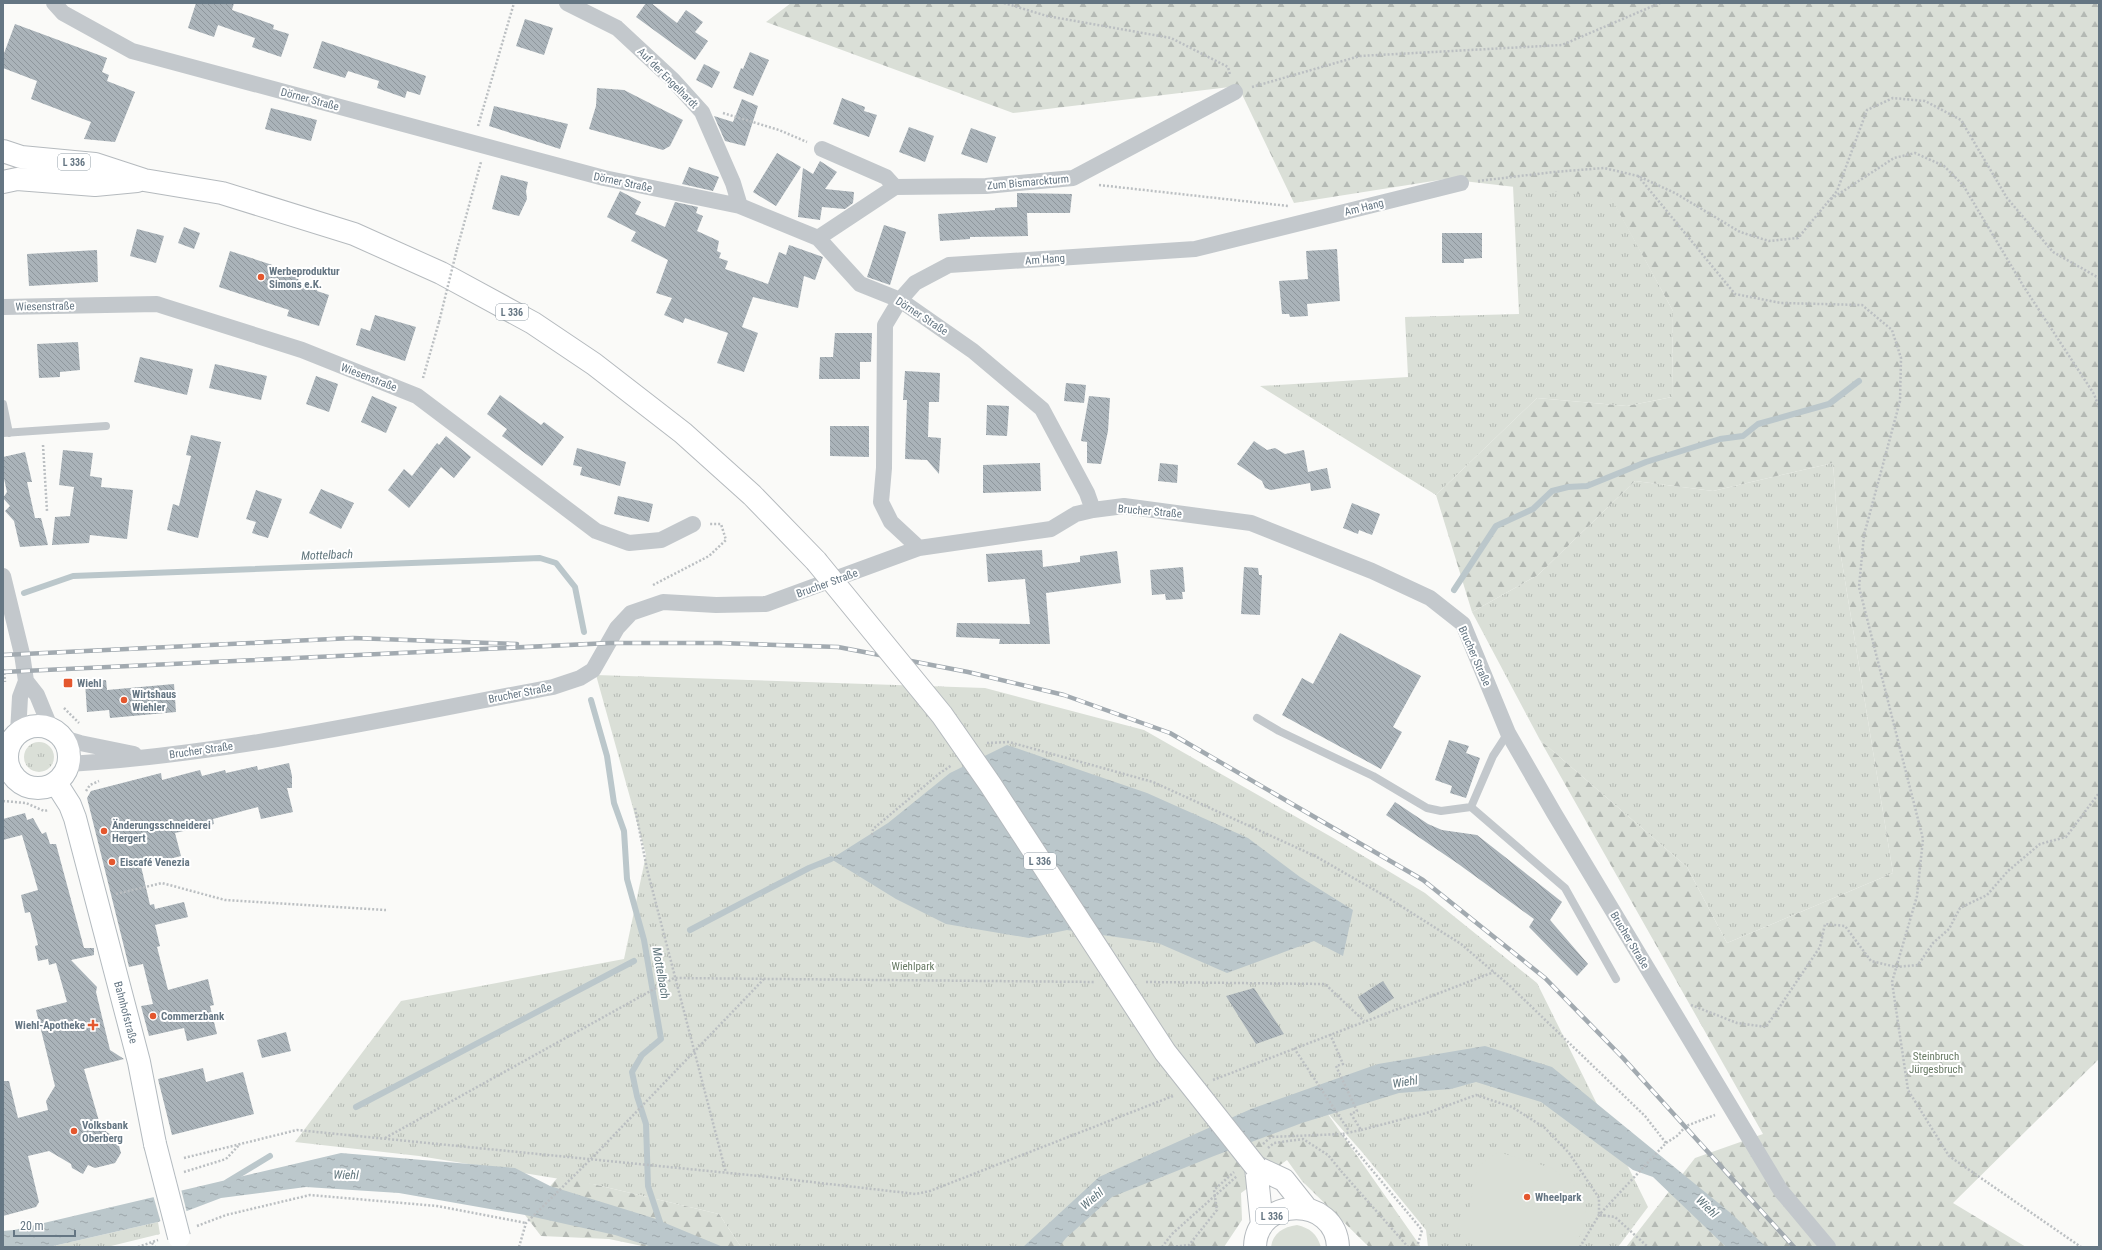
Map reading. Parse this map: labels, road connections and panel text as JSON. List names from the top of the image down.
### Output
{
  "streets": {
    "main road": ["L 336", "Bahnhofstraße"],
    "street": [
      "Auf der Engelhardt",
      "Dörner Straße",
      "Zum Bismarckturm",
      "Am Hang",
      "Wiesenstraße",
      "Brucher Straße"
    ]
  },
  "crossings": [
    ["Auf der Engelhardt", "Dörner Straße"],
    ["Dörner Straße", "Am Hang"],
    ["Dörner Straße", "Brucher Straße"],
    ["Am Hang", "Brucher Straße"],
    ["Brucher Straße", "Bahnhofstraße"]
  ],
  "water": ["Mottelbach", "Wiehl"],
  "parks": ["Wiehlpark", "Steinbruch Jürgesbruch"],
  "places": {
    "other": [
      "Werbeproduktur Simons e.K.",
      "Wirtshaus Wiehler",
      "Änderungsschneiderei Hergert",
      "Eiscafé Venezia",
      "Commerzbank",
      "Volksbank Oberberg",
      "Wheelpark"
    ],
    "transit": ["Wiehl"],
    "health": ["Wiehl-Apotheke"]
  },
  "scale_bar": "20 m"
}
